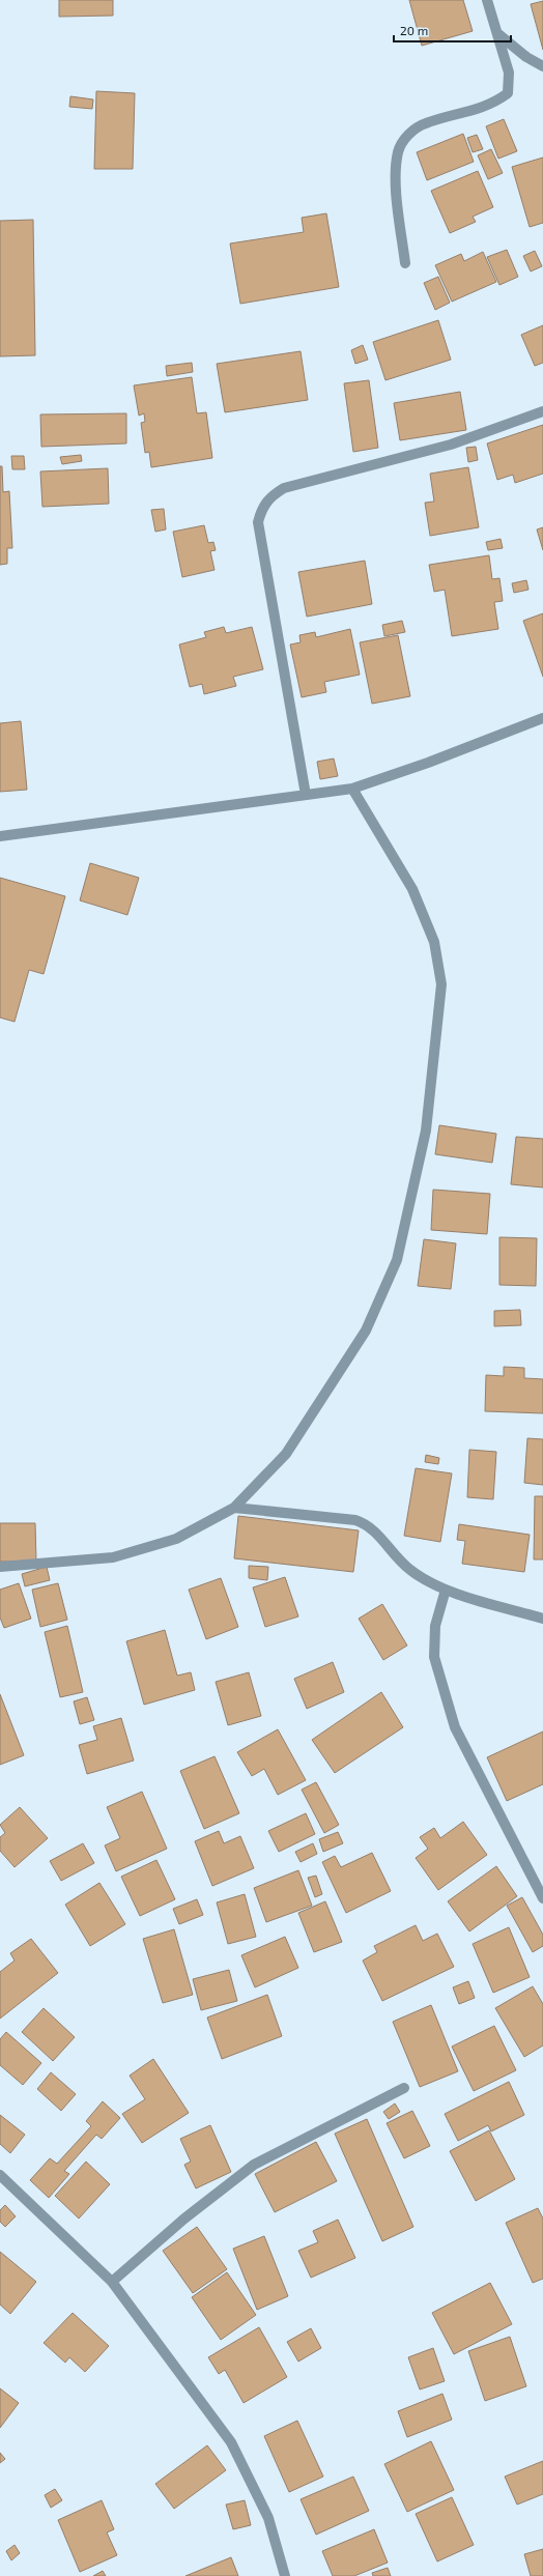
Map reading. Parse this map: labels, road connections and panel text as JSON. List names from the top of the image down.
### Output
{
  "scale_bar": "20 m"
}
